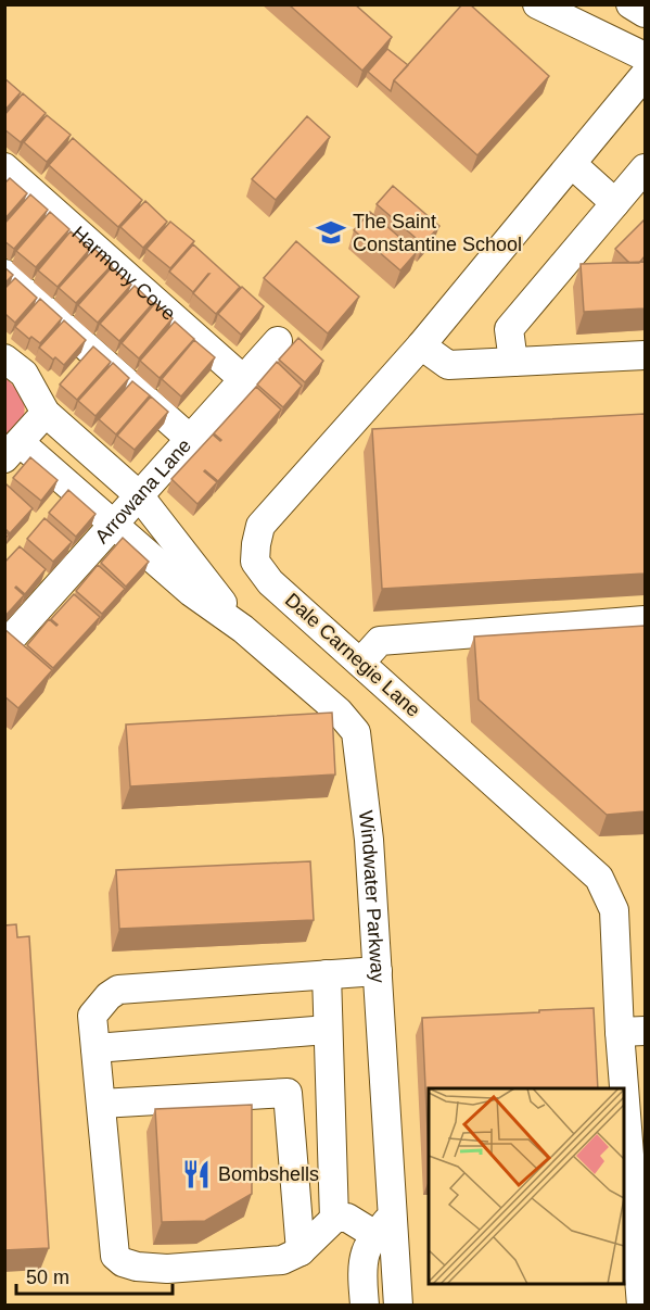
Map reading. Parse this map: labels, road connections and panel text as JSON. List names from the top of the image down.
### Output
{
  "streets": {
    "street": [
      "Harmony Cove",
      "Arrowana Lane",
      "Dale Carnegie Lane",
      "Windwater Parkway"
    ]
  },
  "crossings": [
    ["Harmony Cove", "Arrowana Lane"],
    ["Arrowana Lane", "Windwater Parkway"]
  ],
  "places": {
    "school or university": ["The Saint Constantine School"],
    "restaurant": ["Bombshells"]
  },
  "scale_bar": "50 m"
}
